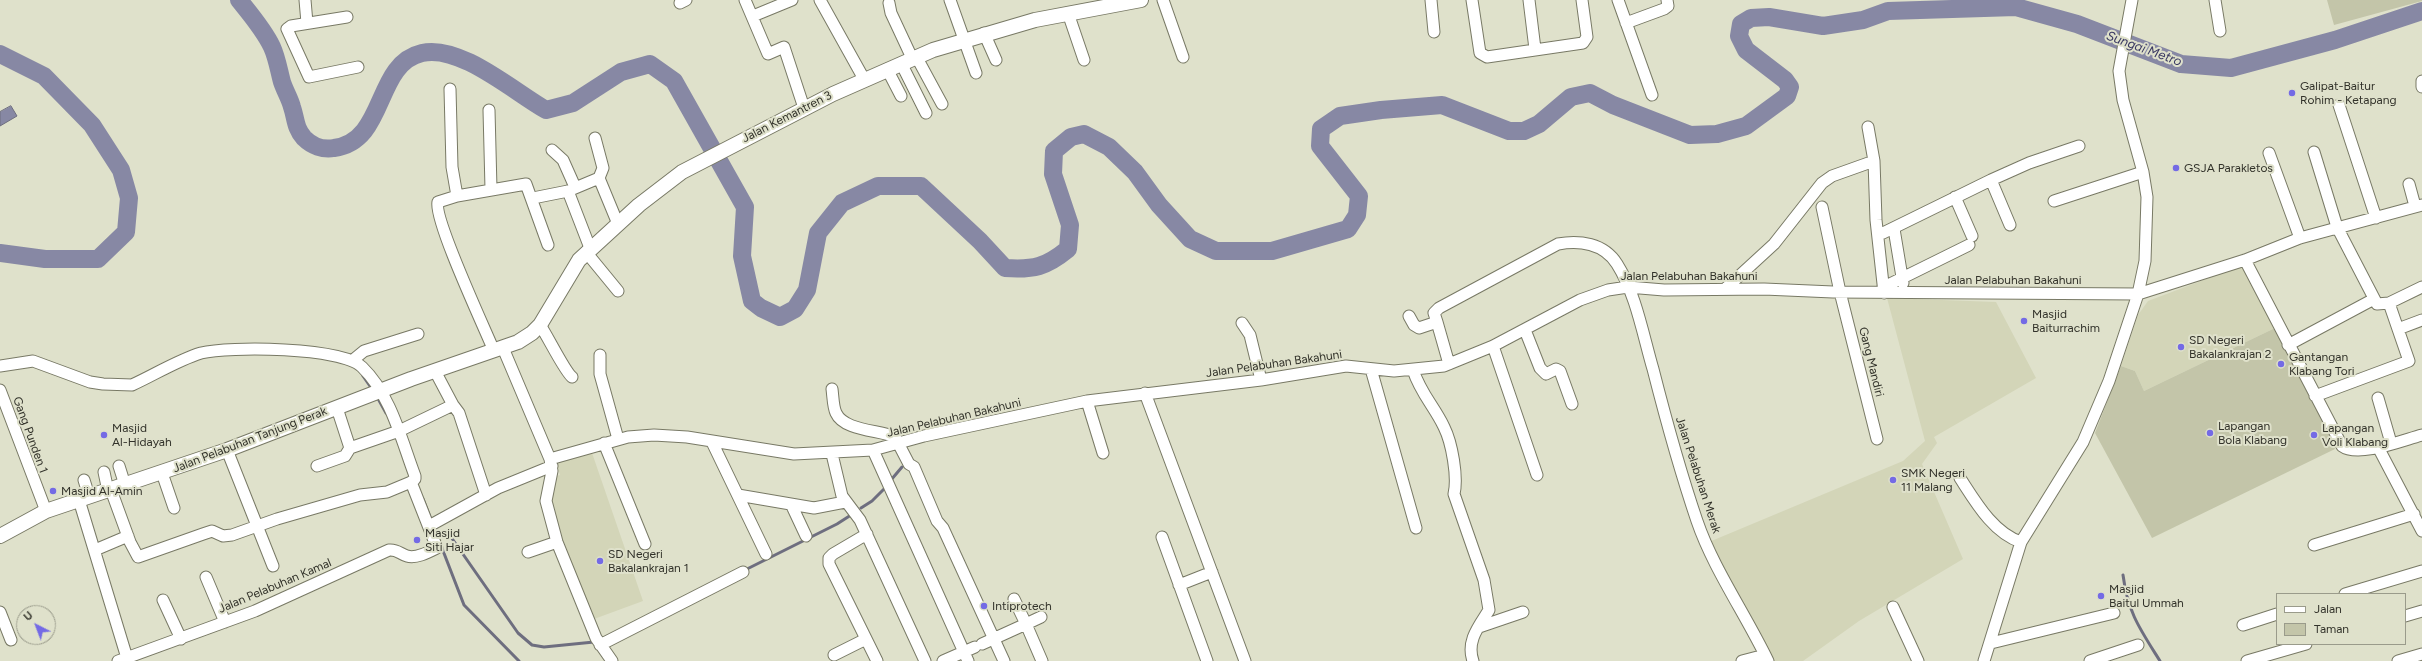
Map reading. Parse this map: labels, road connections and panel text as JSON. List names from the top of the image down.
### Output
{
  "streets": {
    "street": [
      "Jalan Kemantren 3",
      "Jalan Pelabuhan Bakahuni",
      "Gang Mandiri",
      "Gang Punden 1",
      "Jalan Pelabuhan Tanjung Perak",
      "Jalan Pelabuhan Merak",
      "Jalan Pelabuhan Kamal"
    ]
  },
  "crossings": [
    ["Jalan Kemantren 3", "Jalan Pelabuhan Tanjung Perak"],
    ["Jalan Pelabuhan Bakahuni", "Gang Mandiri"],
    ["Jalan Pelabuhan Bakahuni", "Jalan Pelabuhan Merak"],
    ["Jalan Pelabuhan Bakahuni", "Jalan Pelabuhan Kamal"],
    ["Gang Punden 1", "Jalan Pelabuhan Tanjung Perak"]
  ],
  "water": ["Sungai Metro"],
  "places": [
    "Galipat-Baitur Rohim - Ketapang",
    "GSJA Parakletos",
    "Masjid Baiturrachim",
    "SD Negeri Bakalankrajan 2",
    "Gantangan Klabang Tori",
    "Lapangan Bola Klabang",
    "Masjid Al-Hidayah",
    "Lapangan Voli Klabang",
    "SMK Negeri 11 Malang",
    "Masjid Al-Amin",
    "Masjid Siti Hajar",
    "SD Negeri Bakalankrajan 1",
    "Masjid Baitul Ummah",
    "Intiprotech"
  ],
  "legend": ["Jalan", "Taman"],
  "north": "top left"
}
